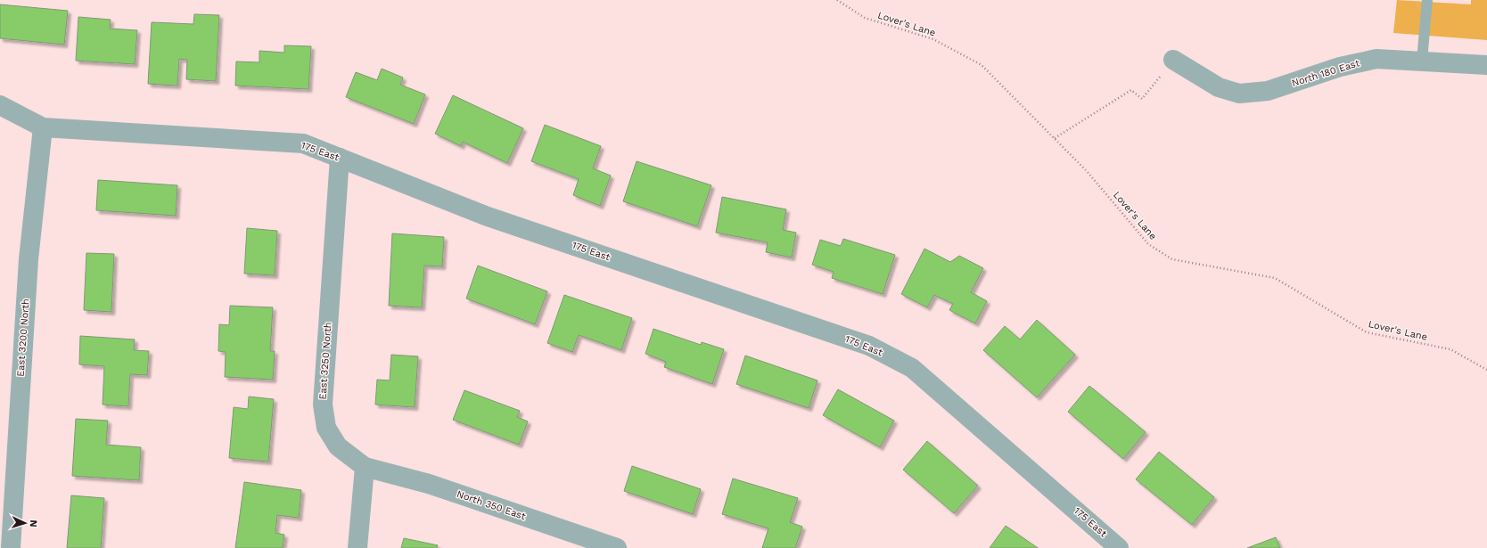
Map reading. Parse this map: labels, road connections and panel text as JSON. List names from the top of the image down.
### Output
{
  "streets": {
    "street": [
      "North 180 East",
      "175 East",
      "East 3200 North",
      "East 3250 North",
      "North 350 East"
    ],
    "path": ["Lover's Lane"]
  },
  "crossings": [
    ["175 East", "East 3200 North"],
    ["175 East", "East 3250 North"],
    ["East 3250 North", "North 350 East"]
  ],
  "north": "right"
}
